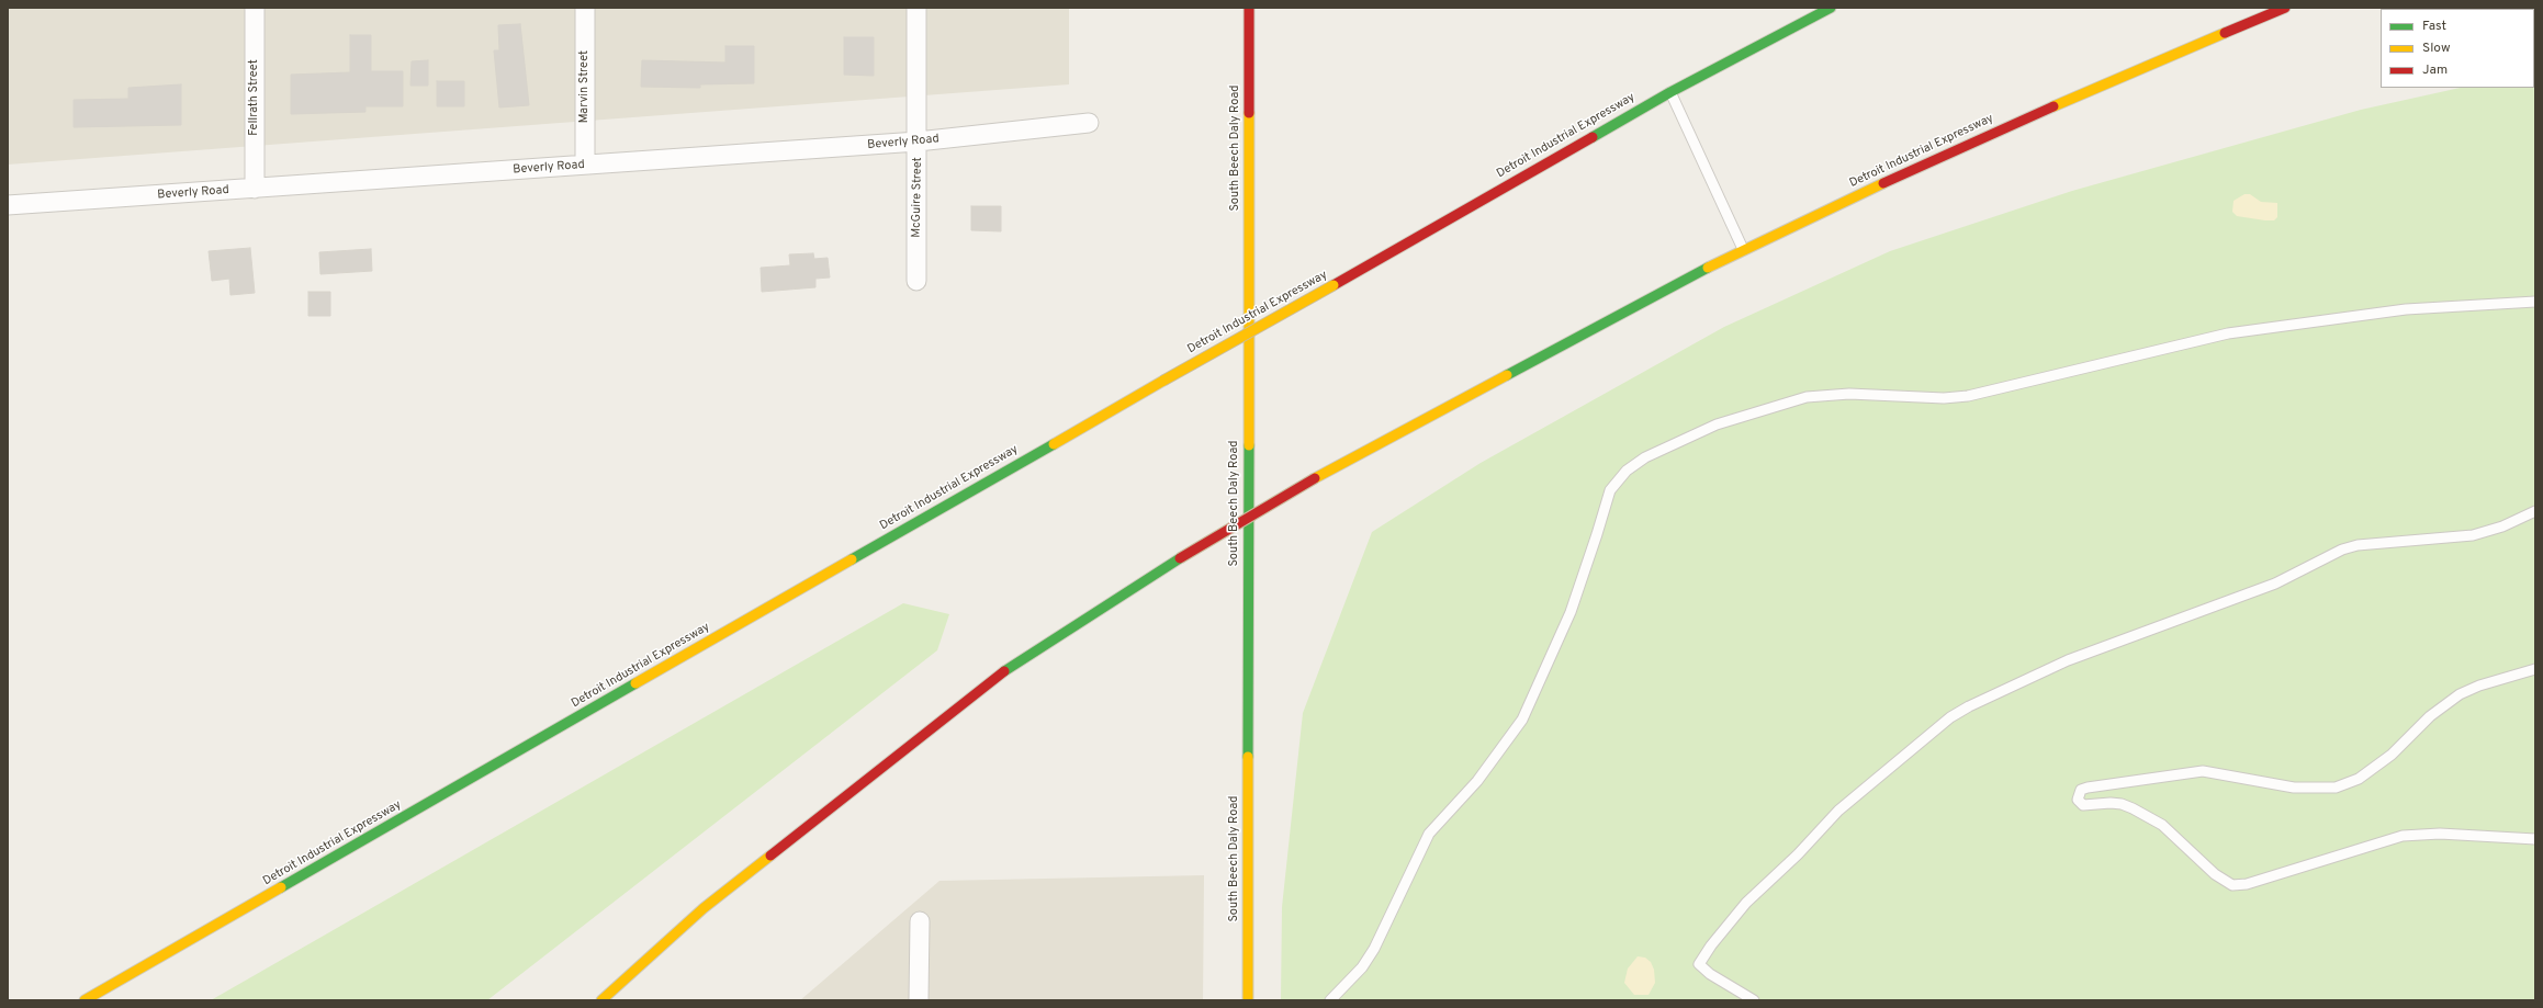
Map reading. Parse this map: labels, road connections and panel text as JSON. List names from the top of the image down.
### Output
{
  "streets": {
    "main road": ["Detroit Industrial Expressway", "South Beech Daly Road"],
    "street": [
      "Marvin Street",
      "Fellrath Street",
      "Beverly Road",
      "McGuire Street"
    ]
  },
  "crossings": [
    ["Marvin Street", "Beverly Road"],
    ["Fellrath Street", "Beverly Road"],
    ["Beverly Road", "McGuire Street"]
  ],
  "legend": ["Fast", "Slow", "Jam"]
}
